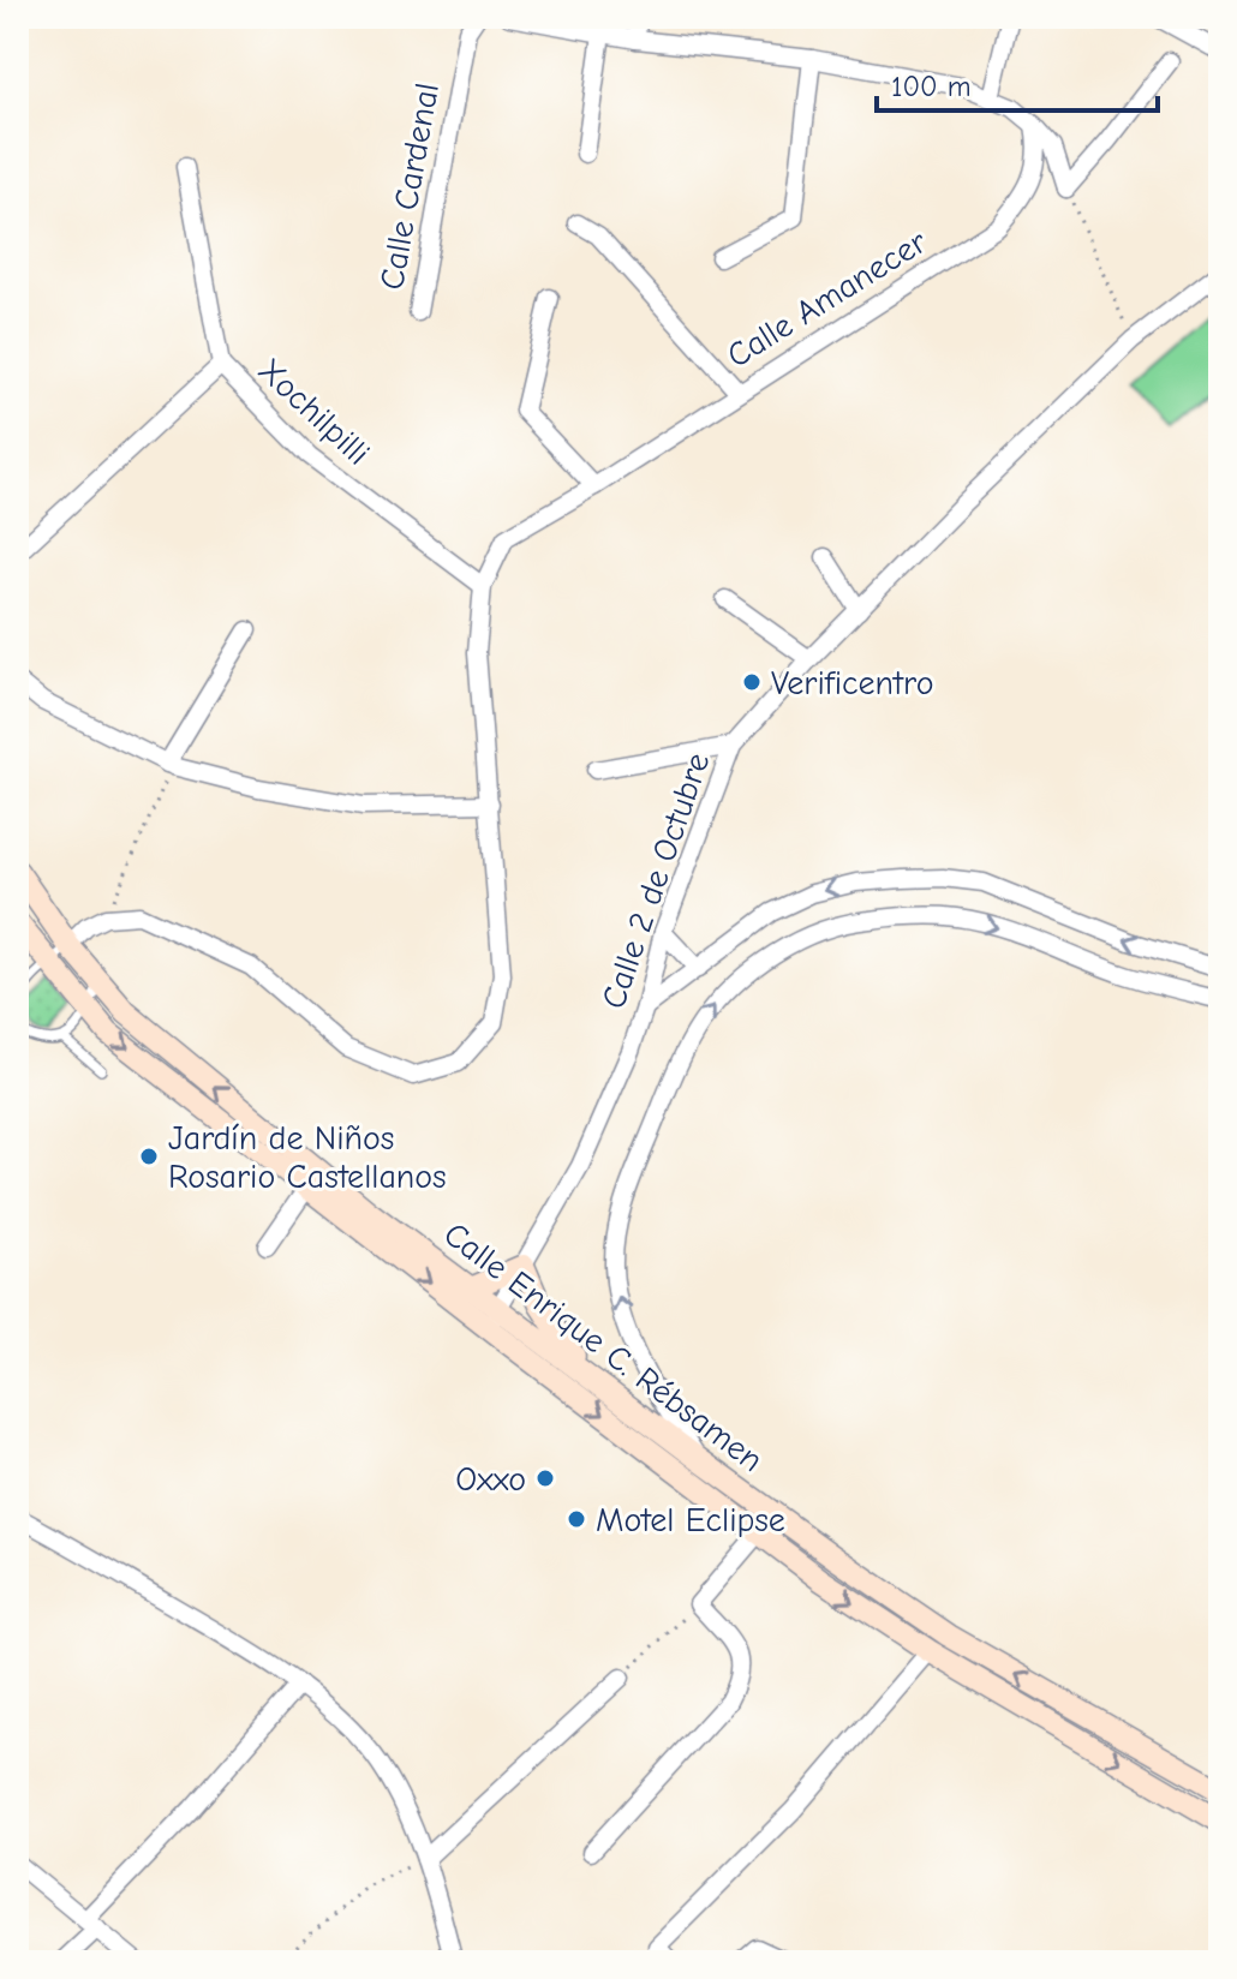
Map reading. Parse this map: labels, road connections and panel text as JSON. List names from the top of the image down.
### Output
{
  "streets": {
    "main road": ["Calle Enrique C. Rébsamen"],
    "street": [
      "Calle Cardenal",
      "Calle Amanecer",
      "Xochilpilli",
      "Calle 2 de Octubre"
    ]
  },
  "crossings": [
    ["Calle Amanecer", "Xochilpilli"],
    ["Calle 2 de Octubre", "Calle Enrique C. Rébsamen"]
  ],
  "places": [
    "Verificentro",
    "Jardín de Niños Rosario Castellanos",
    "Oxxo",
    "Motel Eclipse"
  ],
  "scale_bar": "100 m"
}
